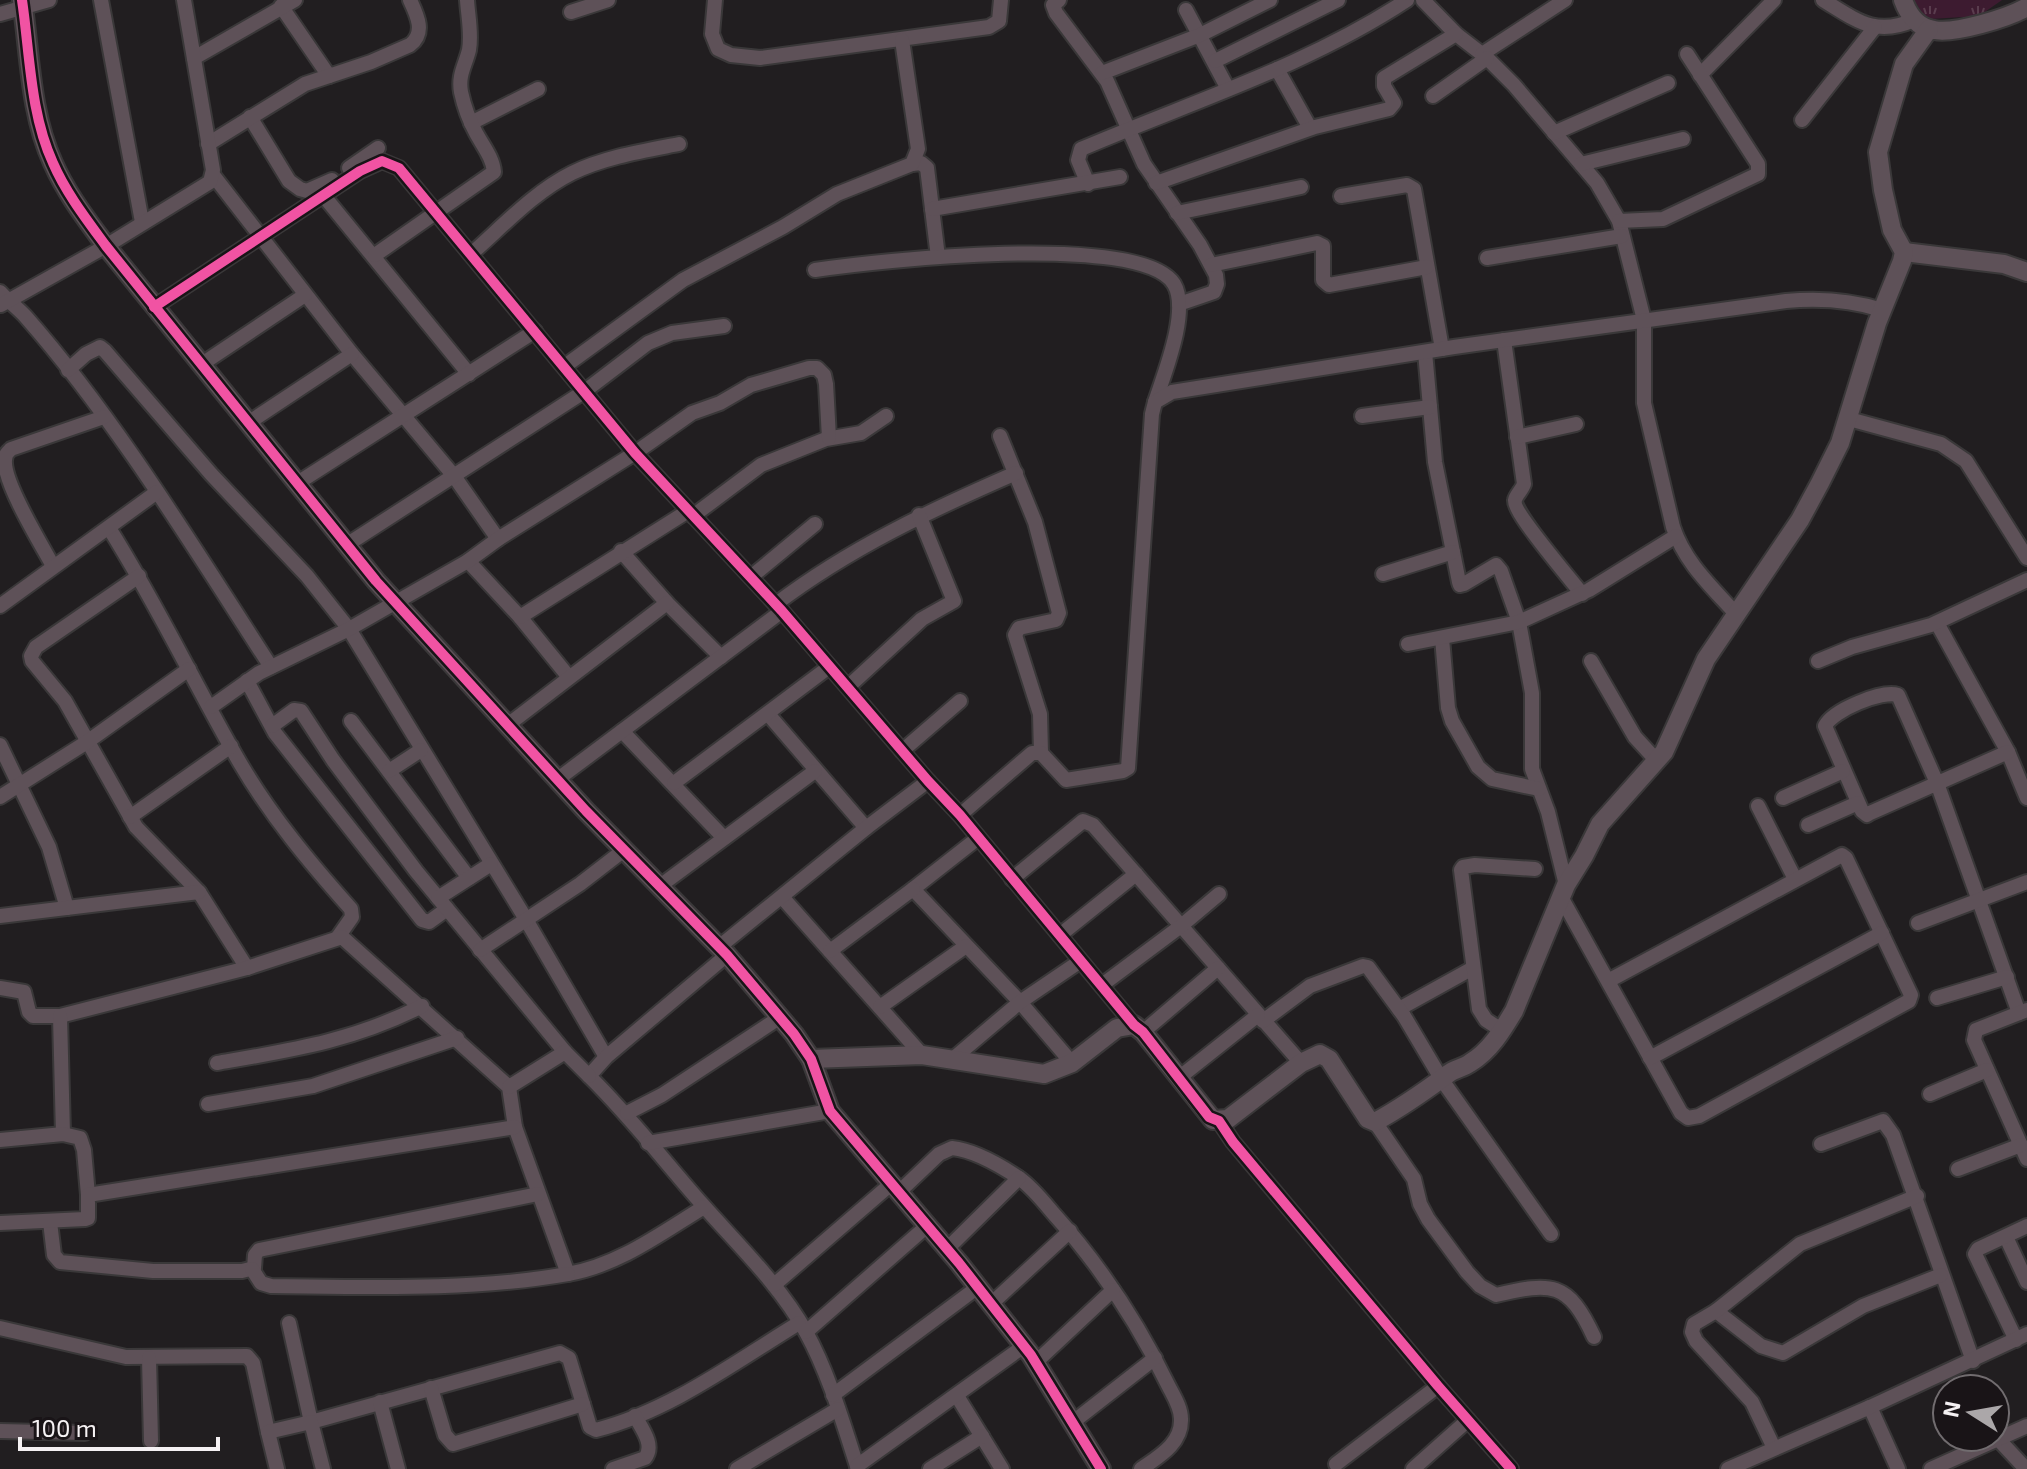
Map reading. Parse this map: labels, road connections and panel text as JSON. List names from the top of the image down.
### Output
{
  "scale_bar": "100 m",
  "north": "left"
}
